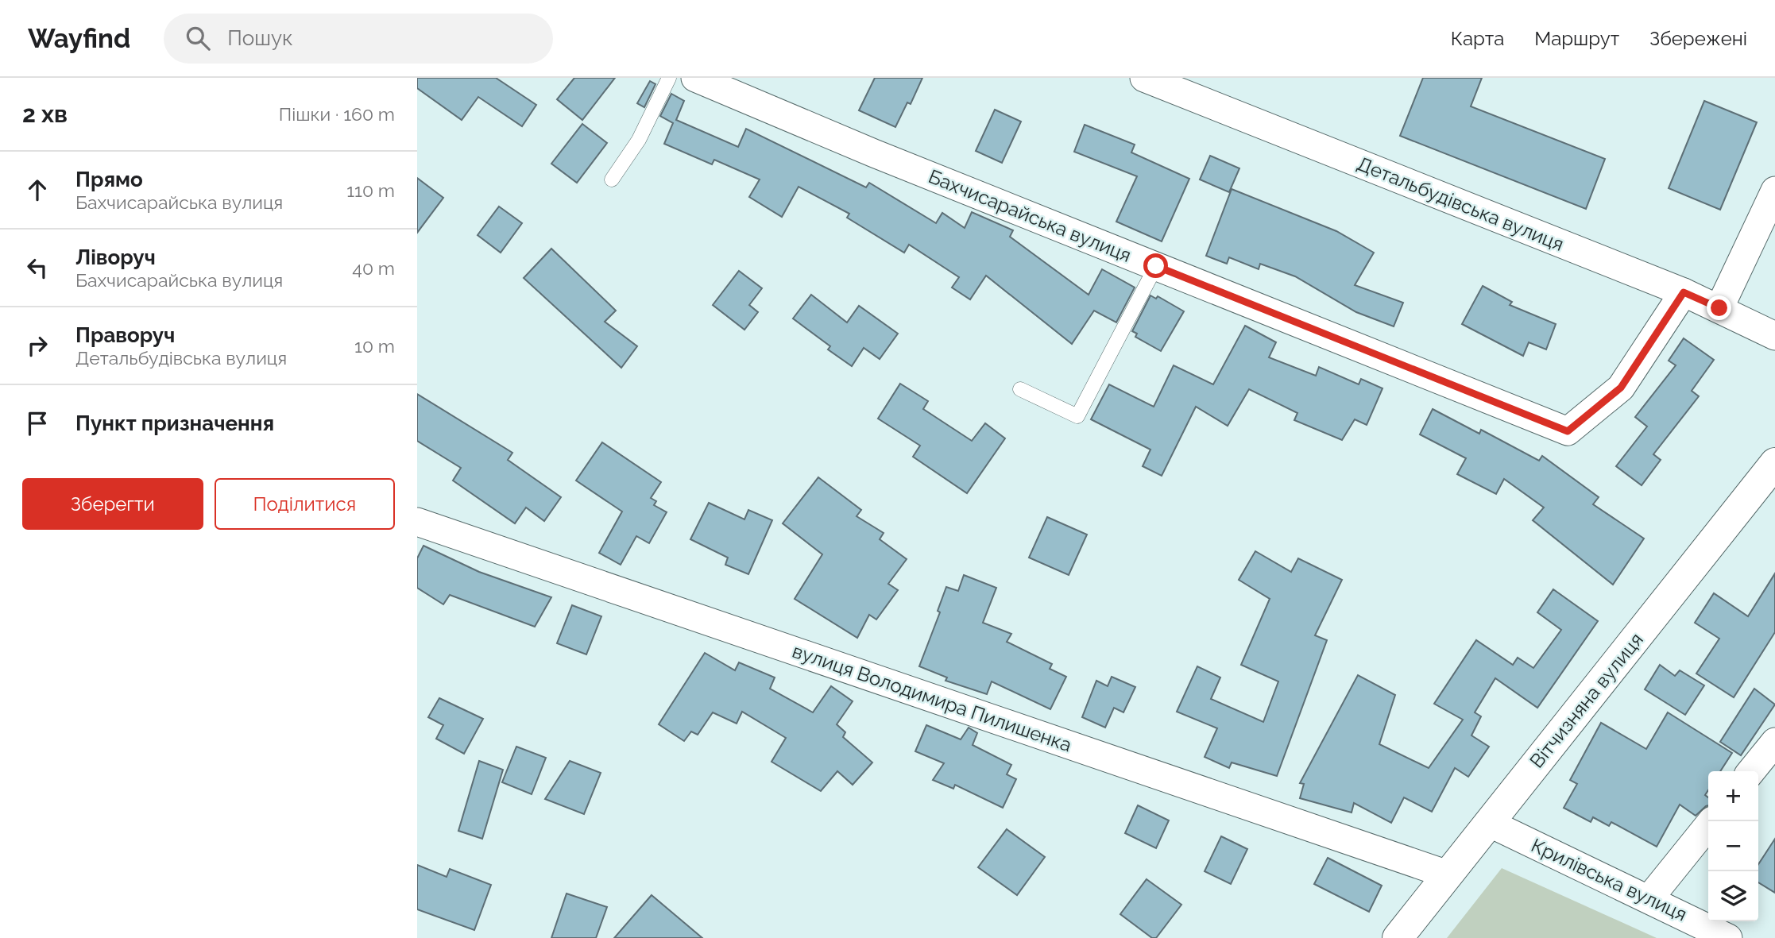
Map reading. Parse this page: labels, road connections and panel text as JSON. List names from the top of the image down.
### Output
{
  "streets": {
    "street": [
      "Детальбудівська вулиця",
      "Бахчисарайська вулиця",
      "вулиця Володимира Пилишенка",
      "Вітчизняна вулиця",
      "Крилівська вулиця"
    ]
  },
  "crossings": [
    ["Детальбудівська вулиця", "Бахчисарайська вулиця"],
    ["вулиця Володимира Пилишенка", "Вітчизняна вулиця"],
    ["Вітчизняна вулиця", "Крилівська вулиця"]
  ],
  "page": {
    "header": "Wayfind",
    "search": "Пошук",
    "nav": ["Карта", "Маршрут", "Збережені"],
    "heading": ["2 хв", "Пішки · 160 m"],
    "list": [
      ["Прямо", "Бахчисарайська вулиця", "110 m"],
      ["Ліворуч", "Бахчисарайська вулиця", "40 m"],
      ["Праворуч", "Детальбудівська вулиця", "10 m"],
      "Пункт призначення"
    ],
    "buttons": ["Зберегти", "Поділитися"],
    "map_buttons": ["+", "−"]
  }
}
